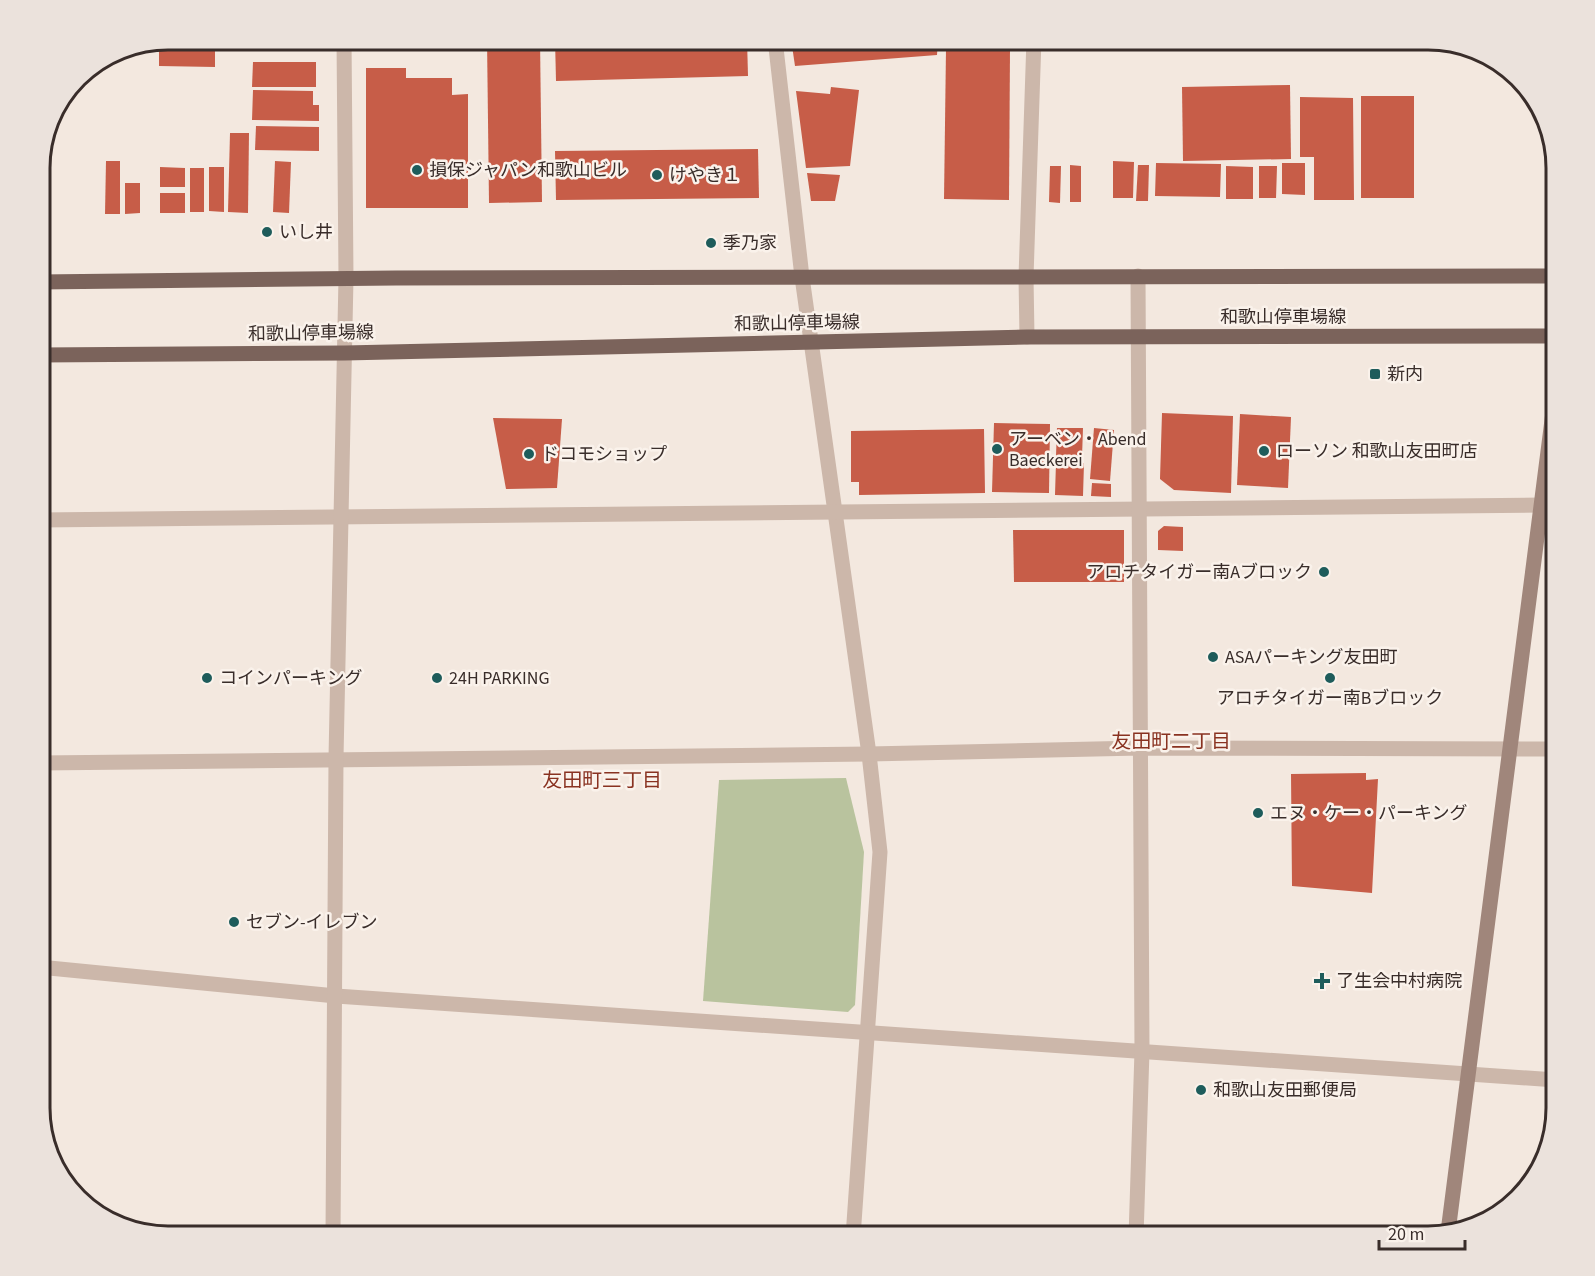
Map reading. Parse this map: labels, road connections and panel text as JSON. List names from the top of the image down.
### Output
{
  "streets": {
    "main road": ["和歌山停車場線"]
  },
  "districts": ["友田町二丁目", "友田町三丁目"],
  "places": {
    "other": [
      "損保ジャパン和歌山ビル",
      "けやき１",
      "いし井",
      "季乃家",
      "アーベン・Abend Baeckerei",
      "ローソン 和歌山友田町店",
      "ドコモショップ",
      "アロチタイガー南Aブロック",
      "ASAパーキング友田町",
      "コインパーキング",
      "24H PARKING",
      "アロチタイガー南Bブロック",
      "エヌ・ケー・パーキング",
      "セブン-イレブン",
      "和歌山友田郵便局"
    ],
    "transit": ["新内"],
    "health": ["了生会中村病院"]
  },
  "scale_bar": "20 m"
}
